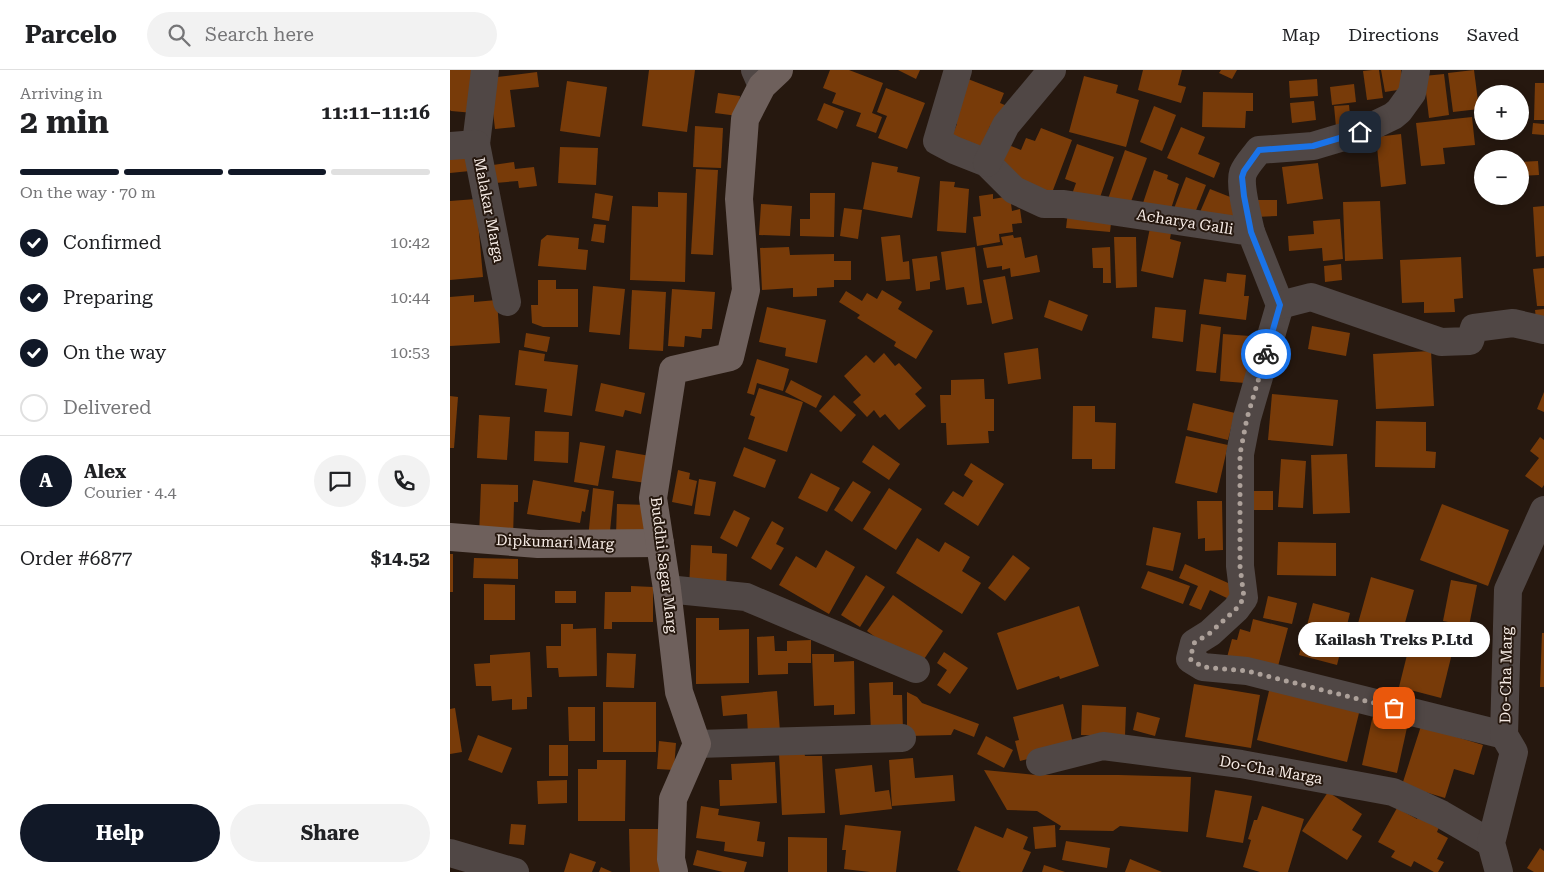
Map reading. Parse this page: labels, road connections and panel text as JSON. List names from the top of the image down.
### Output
{
  "streets": {
    "street": [
      "Malakar Marga",
      "Acharya Galli",
      "Dipkumari Marg",
      "Buddhi Sagar Marg",
      "Do-Cha Marg",
      "Do-Cha Marga"
    ]
  },
  "crossings": [
    ["Dipkumari Marg", "Buddhi Sagar Marg"],
    ["Do-Cha Marg", "Do-Cha Marga"]
  ],
  "places": ["Kailash Treks P.Ltd"],
  "page": {
    "header": "Parcelo",
    "search": "Search here",
    "nav": ["Map", "Directions", "Saved"],
    "heading": ["2 min", "Arriving in", "11:11–11:16"],
    "panel": [
      "Alex",
      "Courier · 4.4",
      "Order #6877",
      "$14.52"
    ],
    "map_buttons": ["+", "−"],
    "bar": "On the way · 70 m",
    "list": [
      ["Confirmed", "10:42"],
      ["Preparing", "10:44"],
      ["On the way", "10:53"],
      "Delivered"
    ],
    "round": "A",
    "bubble": "Kailash Treks P.Ltd",
    "buttons": ["Help", "Share"]
  }
}
